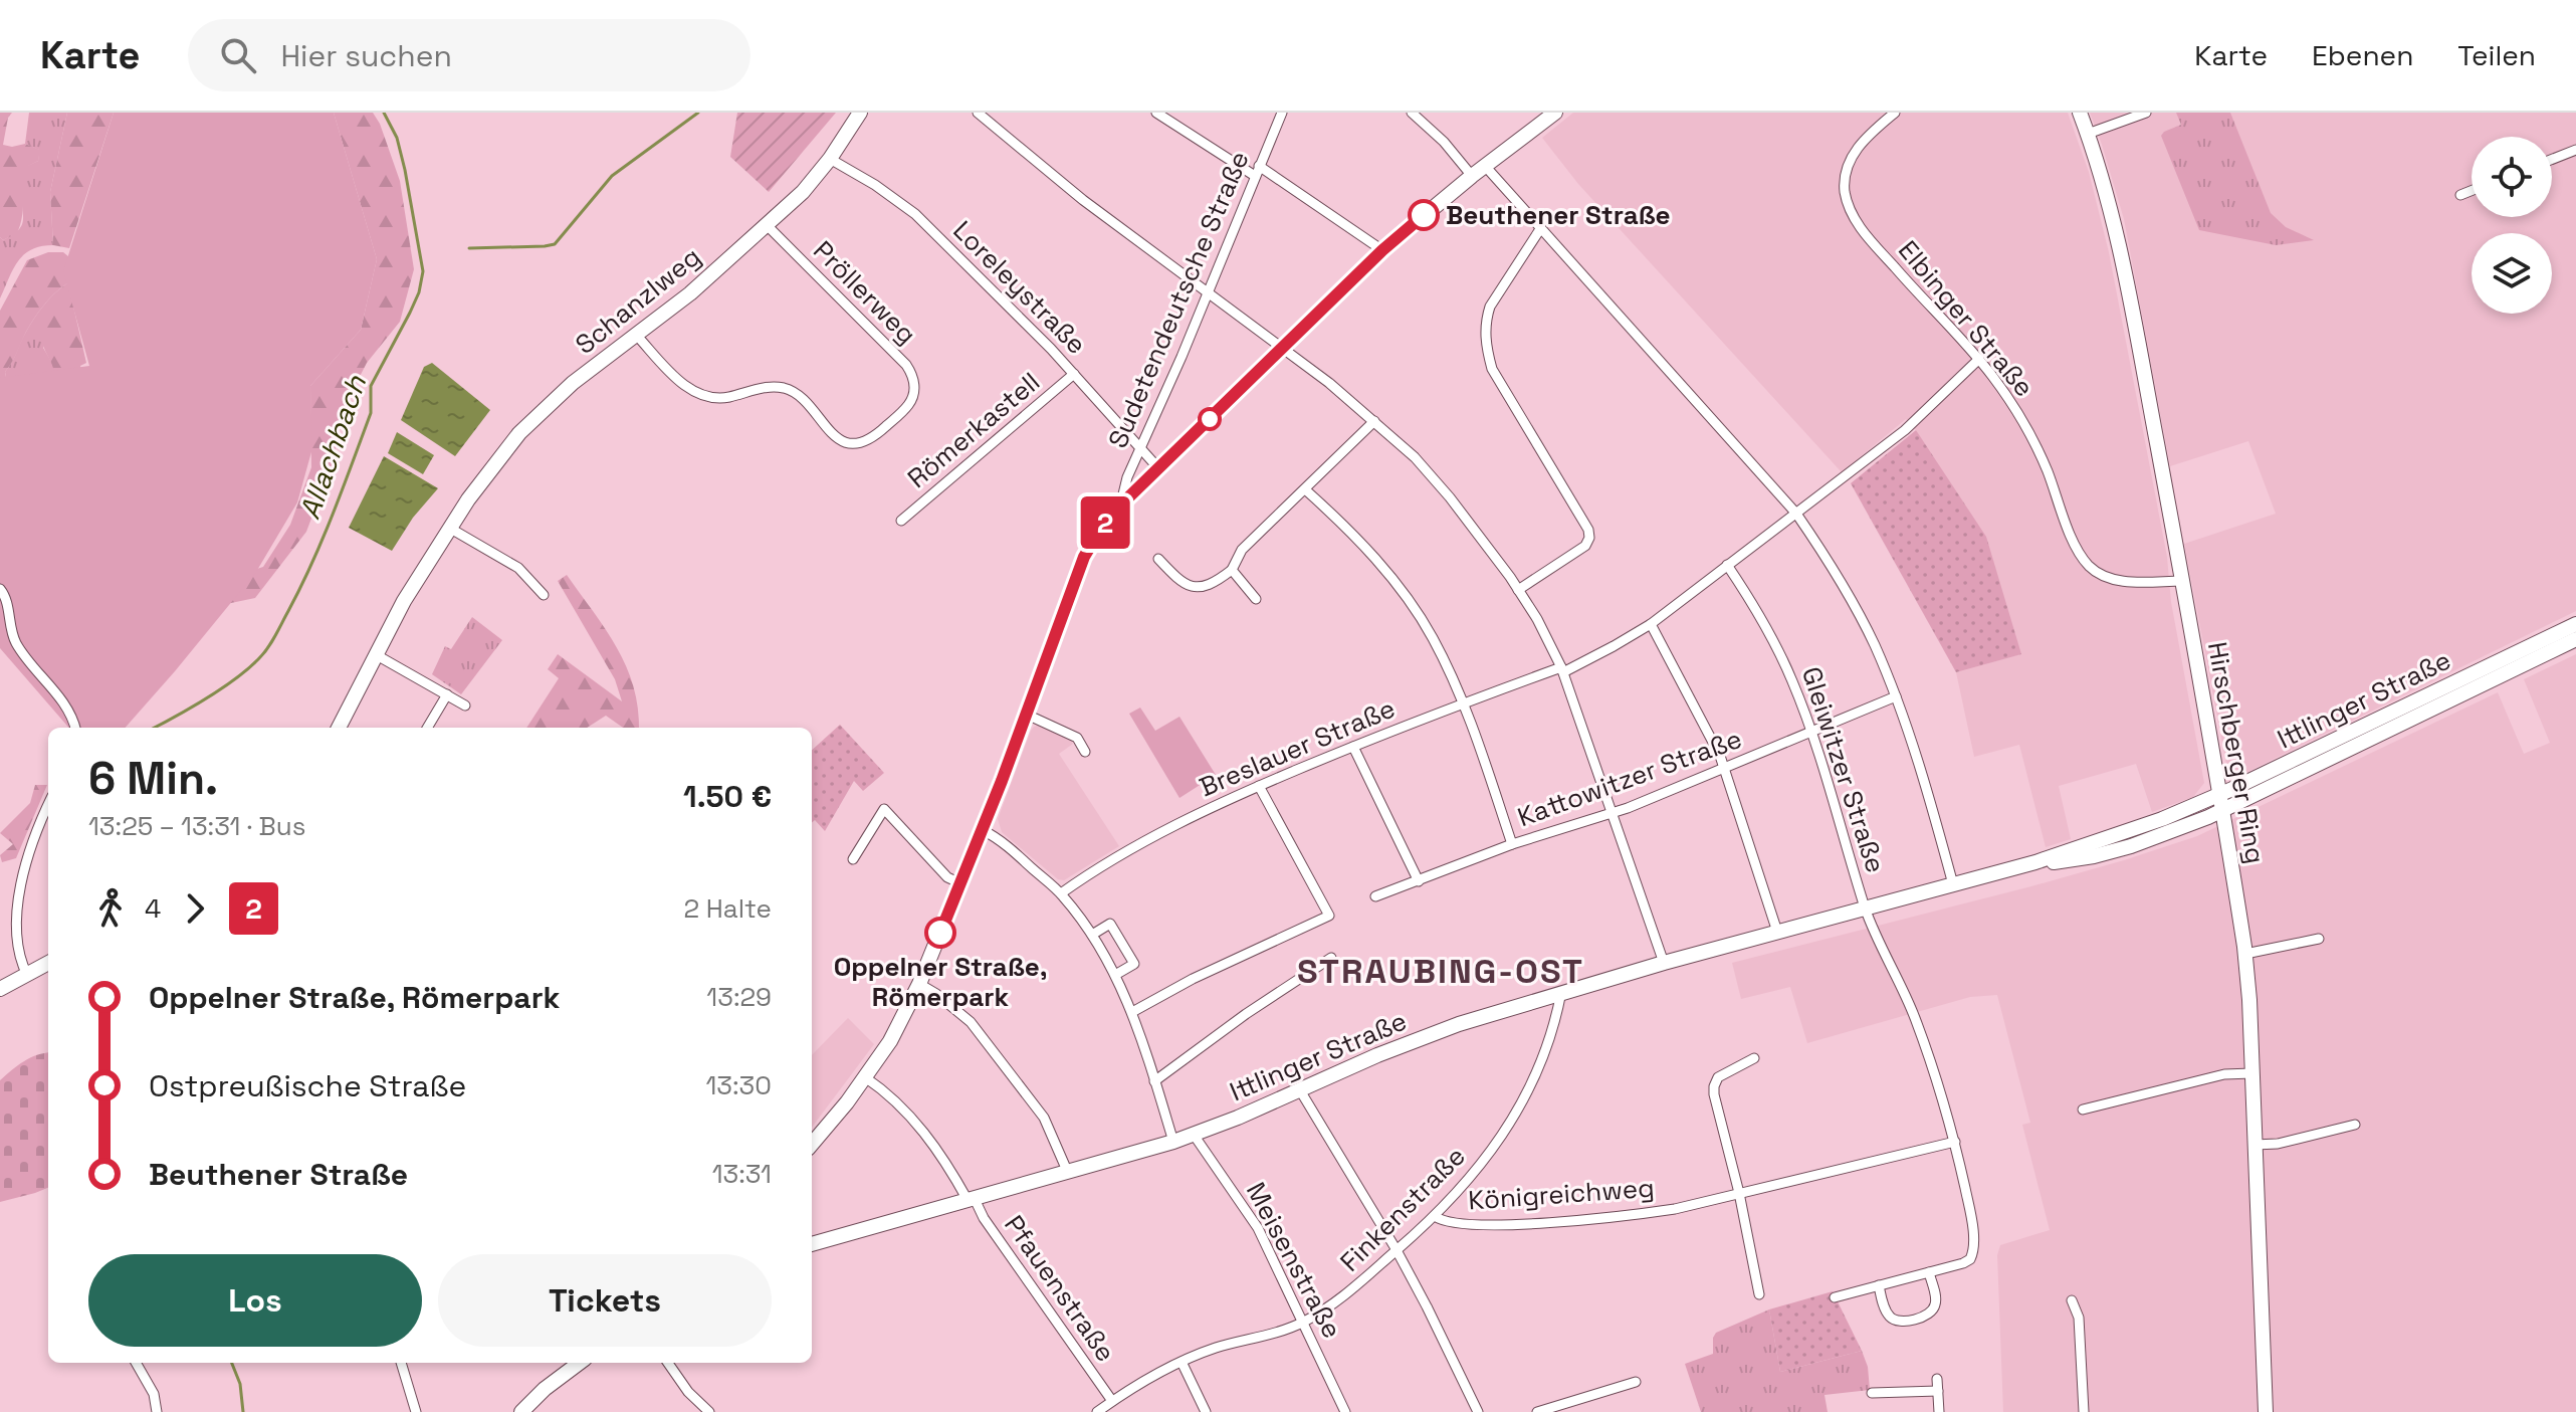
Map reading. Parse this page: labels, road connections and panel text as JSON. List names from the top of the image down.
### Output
{
  "streets": {
    "street": [
      "Loreleystraße",
      "Pröllerweg",
      "Sudetendeutsche Straße",
      "Schanzlweg",
      "Elbinger Straße",
      "Römerkastell",
      "Ittlinger Straße",
      "Breslauer Straße",
      "Hirschberger Ring",
      "Gleiwitzer Straße",
      "Kattowitzer Straße",
      "Königreichweg",
      "Finkenstraße",
      "Meisenstraße",
      "Pfauenstraße"
    ]
  },
  "crossings": [
    ["Loreleystraße", "Sudetendeutsche Straße"],
    ["Loreleystraße", "Schanzlweg"],
    ["Loreleystraße", "Römerkastell"],
    ["Pröllerweg", "Schanzlweg"],
    ["Elbinger Straße", "Breslauer Straße"],
    ["Elbinger Straße", "Hirschberger Ring"],
    ["Ittlinger Straße", "Hirschberger Ring"],
    ["Ittlinger Straße", "Gleiwitzer Straße"],
    ["Ittlinger Straße", "Finkenstraße"],
    ["Ittlinger Straße", "Meisenstraße"],
    ["Ittlinger Straße", "Pfauenstraße"],
    ["Breslauer Straße", "Gleiwitzer Straße"],
    ["Gleiwitzer Straße", "Kattowitzer Straße"],
    ["Gleiwitzer Straße", "Königreichweg"],
    ["Königreichweg", "Finkenstraße"],
    ["Finkenstraße", "Meisenstraße"],
    ["Finkenstraße", "Pfauenstraße"]
  ],
  "districts": ["STRAUBING-OST"],
  "water": ["Allachbach"],
  "places": ["Beuthener Straße", "Oppelner Straße, Römerpark"],
  "lines": ["bus line 2"],
  "page": {
    "header": "Karte",
    "search": "Hier suchen",
    "nav": ["Karte", "Ebenen", "Teilen"],
    "on_map": "2",
    "heading": ["6 Min.", "13:25 – 13:31 · Bus", "1.50 €"],
    "legs": ["4", "2", "2 Halte"],
    "list": [
      {
        "name": "Oppelner Straße, Römerpark",
        "value": "13:29"
      },
      {
        "name": "Ostpreußische Straße",
        "value": "13:30"
      },
      {
        "name": "Beuthener Straße",
        "value": "13:31"
      }
    ],
    "buttons": ["Los", "Tickets"]
  }
}
